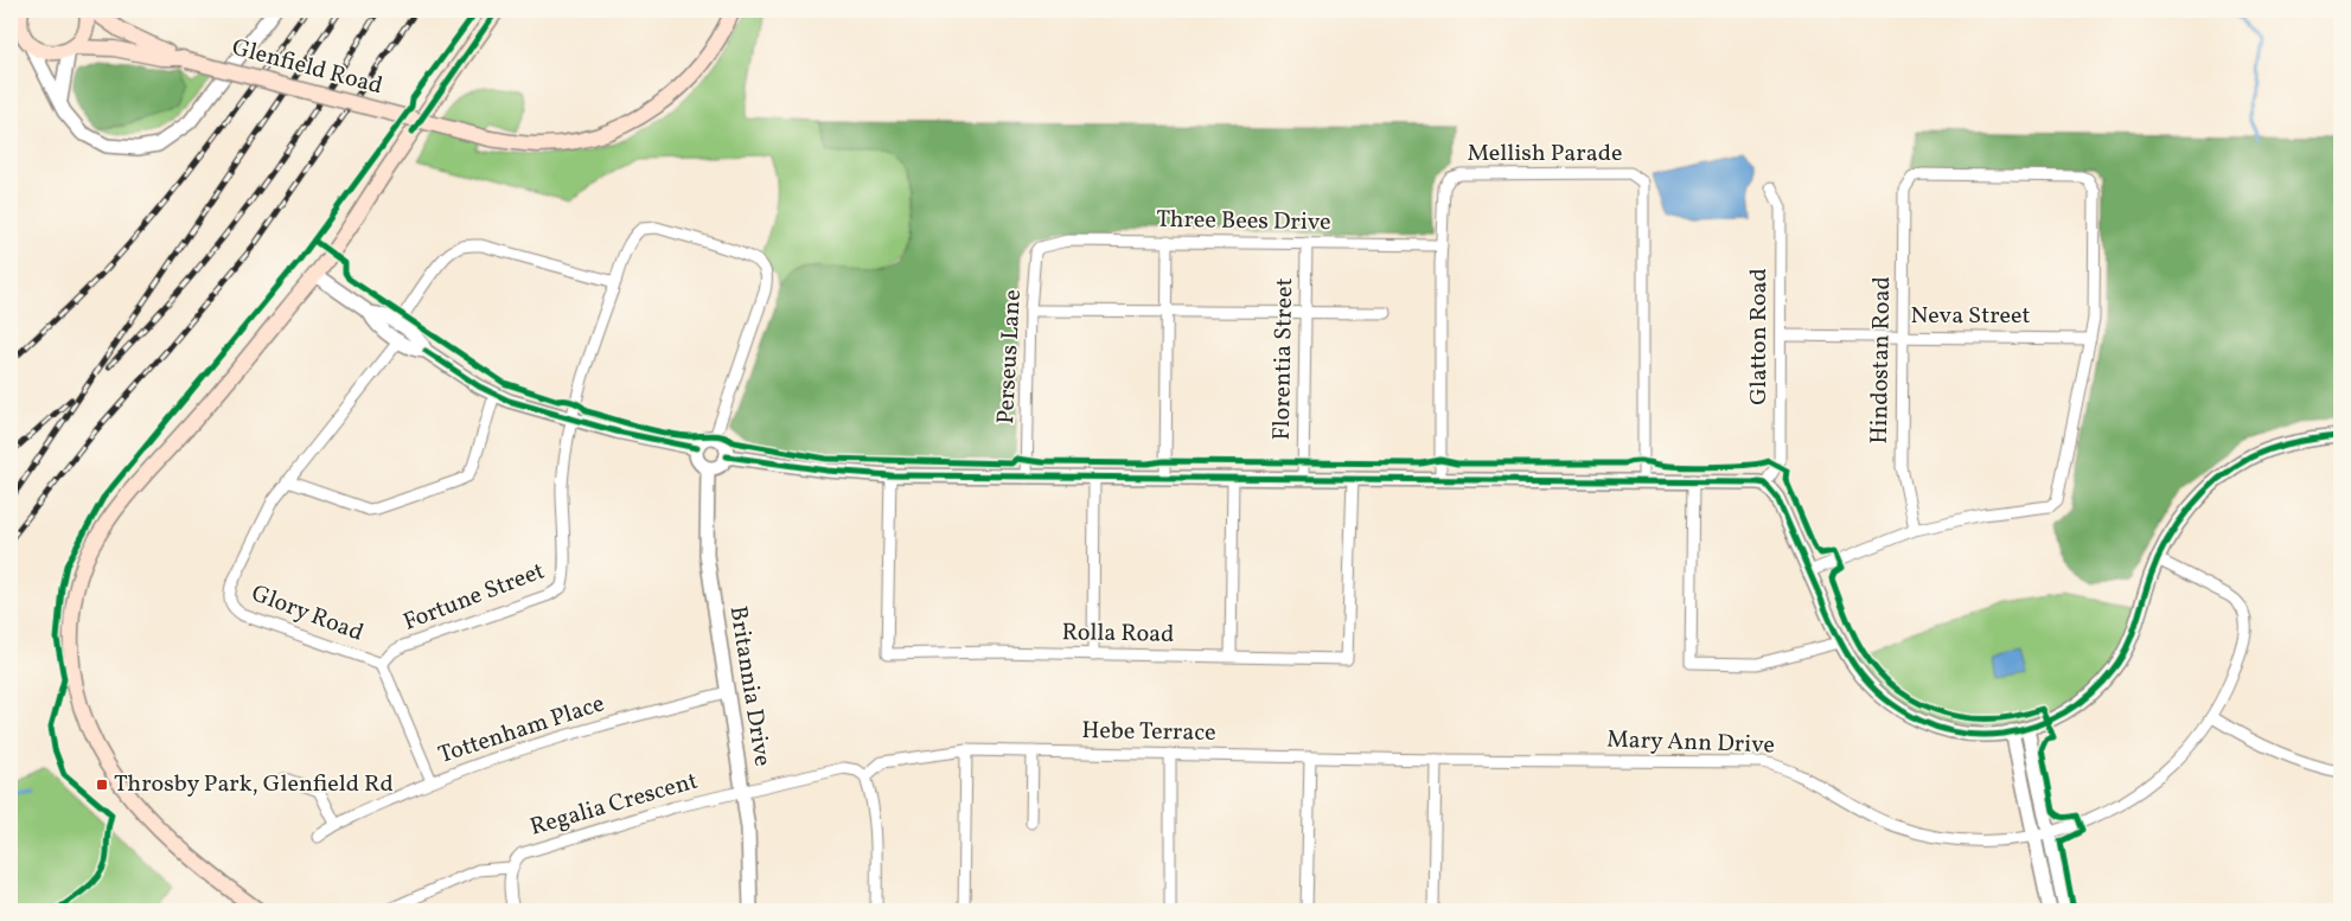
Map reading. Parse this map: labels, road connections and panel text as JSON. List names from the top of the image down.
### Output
{
  "streets": {
    "main road": ["Glenfield Road"],
    "street": [
      "Mellish Parade",
      "Three Bees Drive",
      "Neva Street",
      "Glatton Road",
      "Perseus Lane",
      "Florentia Street",
      "Hindostan Road",
      "Fortune Street",
      "Glory Road",
      "Rolla Road",
      "Britannia Drive",
      "Tottenham Place",
      "Hebe Terrace",
      "Mary Ann Drive",
      "Regalia Crescent"
    ]
  },
  "crossings": [
    ["Mellish Parade", "Three Bees Drive"],
    ["Three Bees Drive", "Perseus Lane"],
    ["Three Bees Drive", "Florentia Street"],
    ["Neva Street", "Glatton Road"],
    ["Neva Street", "Hindostan Road"],
    ["Fortune Street", "Glory Road"],
    ["Glory Road", "Tottenham Place"],
    ["Britannia Drive", "Tottenham Place"],
    ["Britannia Drive", "Regalia Crescent"],
    ["Hebe Terrace", "Mary Ann Drive"]
  ],
  "places": {
    "transit": ["Throsby Park, Glenfield Rd"]
  }
}
